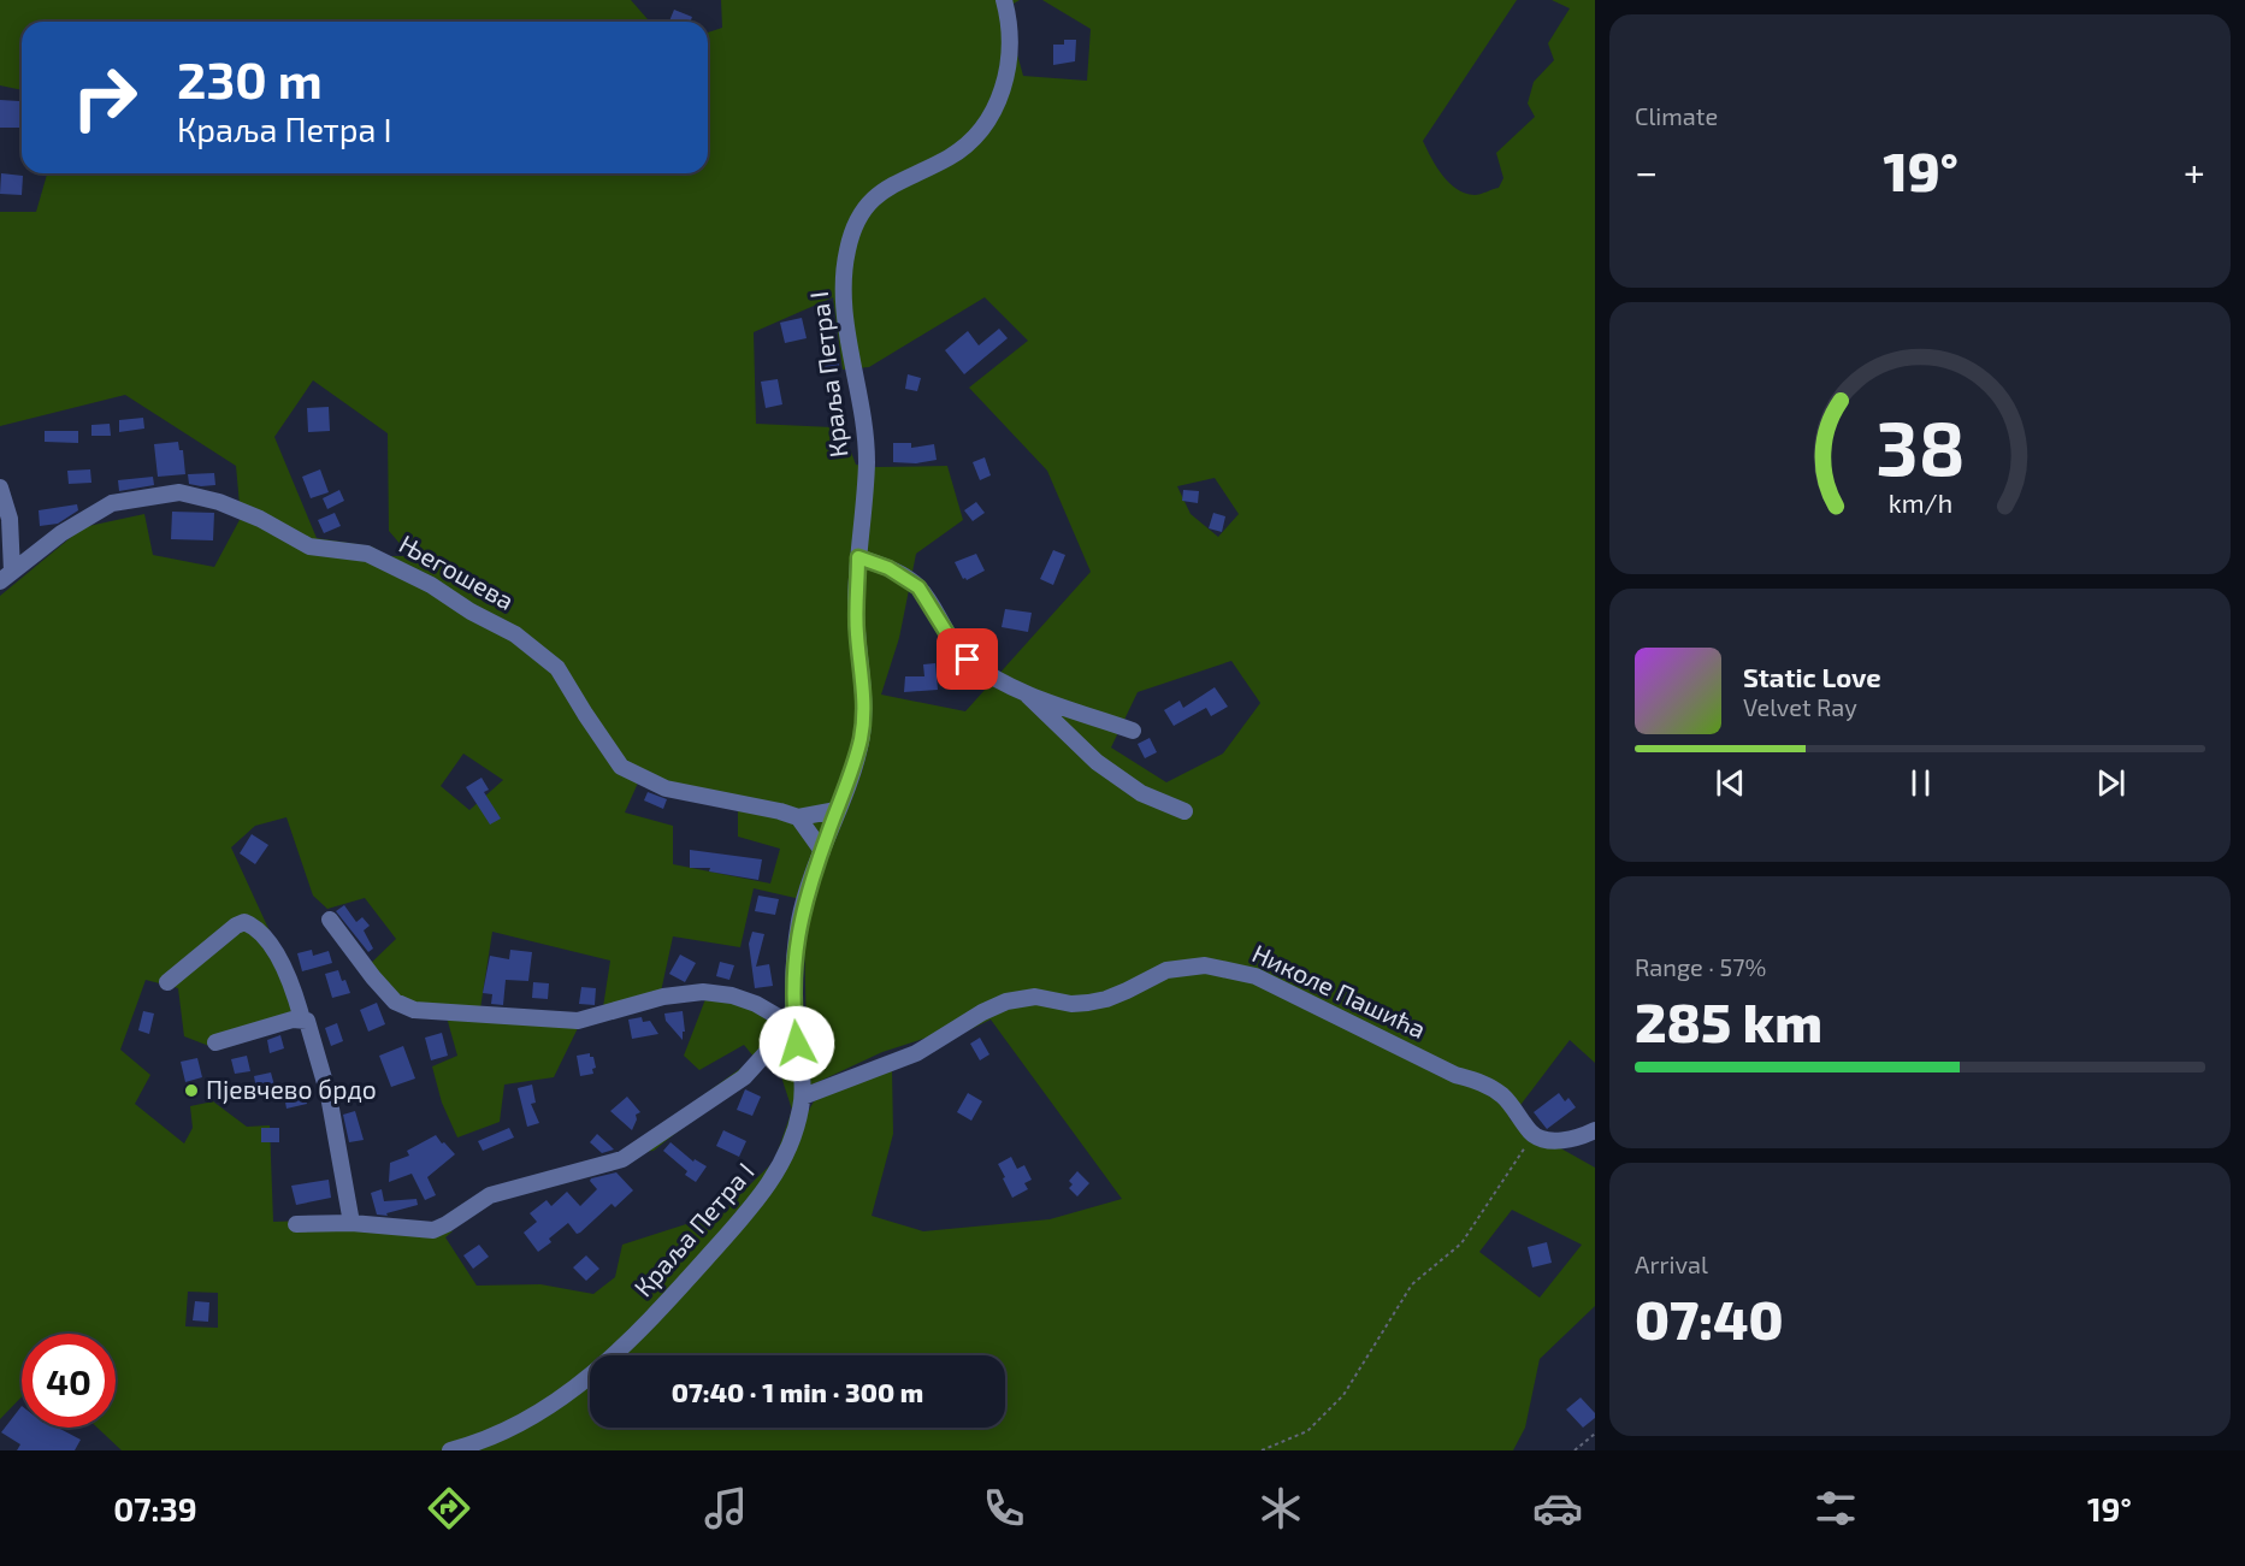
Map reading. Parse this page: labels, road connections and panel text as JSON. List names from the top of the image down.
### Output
{
  "streets": {
    "street": ["Краља Петра I", "Његошева", "Николе Пашића"]
  },
  "crossings": [
    ["Краља Петра I", "Његошева"],
    ["Краља Петра I", "Николе Пашића"]
  ],
  "places": ["Пјевчево брдо"],
  "page": {
    "tile": [
      "Climate",
      ["Range · 57%", "285 km"],
      ["Arrival", "07:40"]
    ],
    "turn": ["230 m", "Краља Петра I"],
    "heat": ["−", "19°", "+"],
    "song": ["Static Love", "Velvet Ray"],
    "limit": "40",
    "trip": "07:40 · 1 min · 300 m",
    "tabs": ["07:39", "19°"],
    "gauge": ["38", "km/h"]
  }
}
